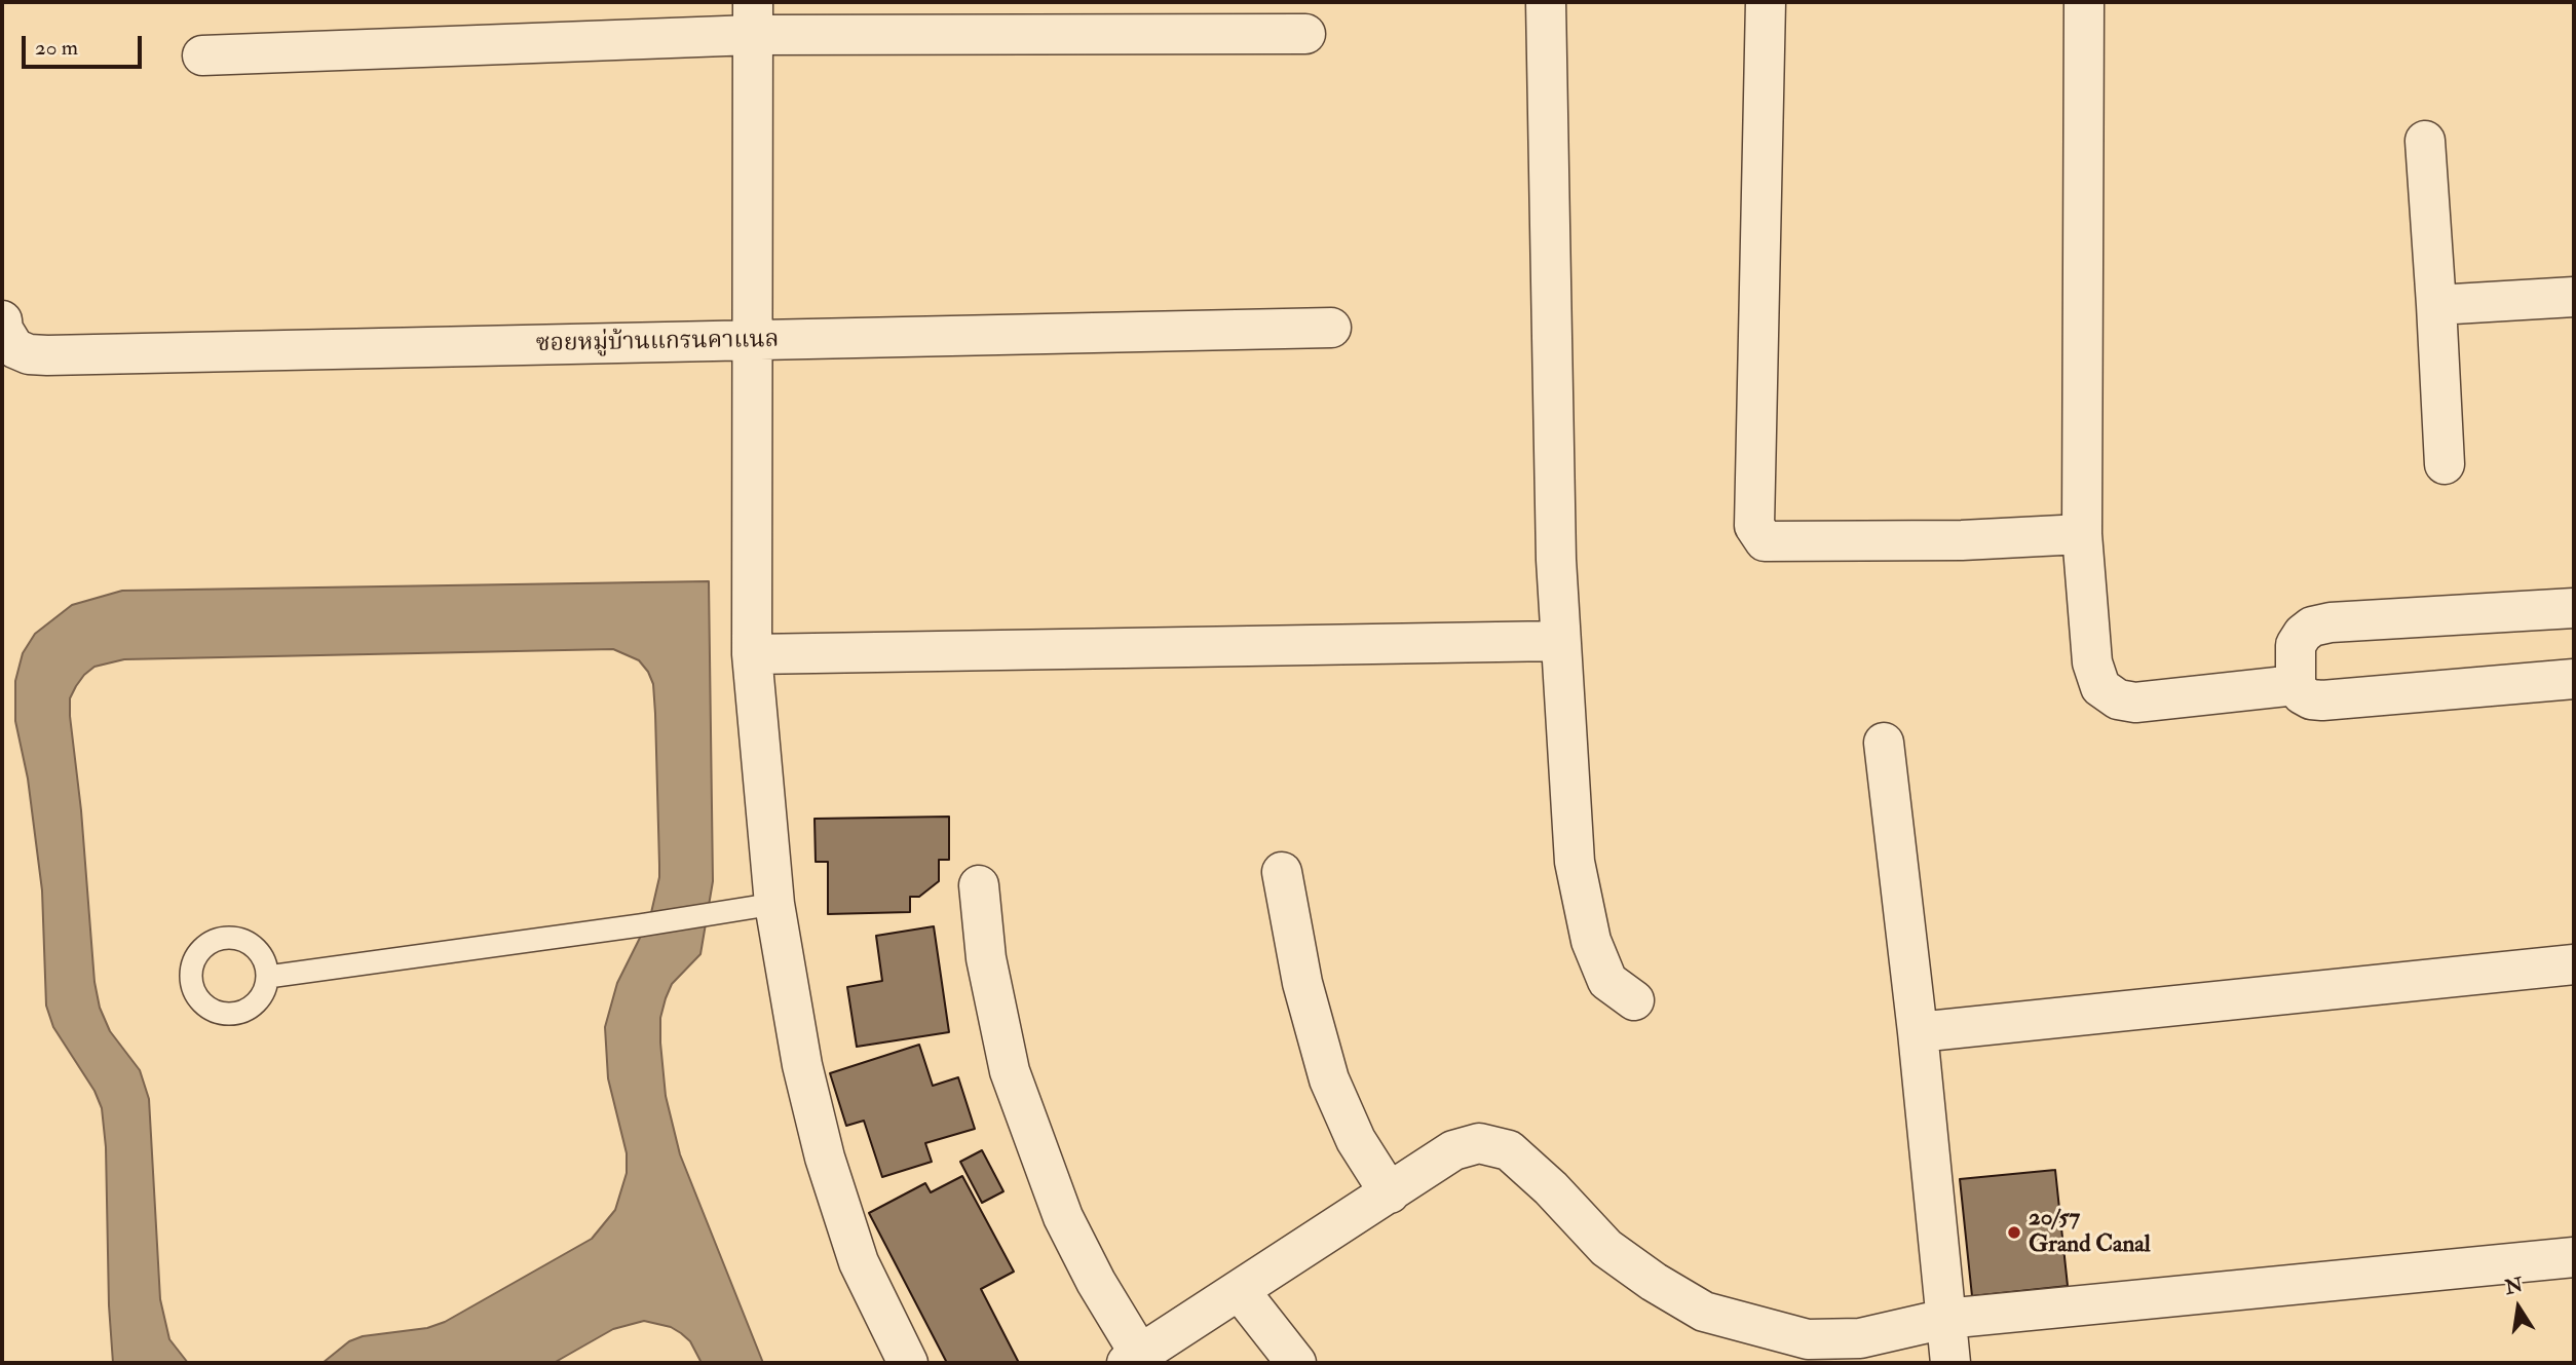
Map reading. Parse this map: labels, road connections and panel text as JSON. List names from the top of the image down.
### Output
{
  "streets": {
    "street": ["ซอยหมู่บ้านแกรนคาแนล"]
  },
  "places": ["20/57 Grand Canal"],
  "scale_bar": "20 m",
  "north": "top"
}
